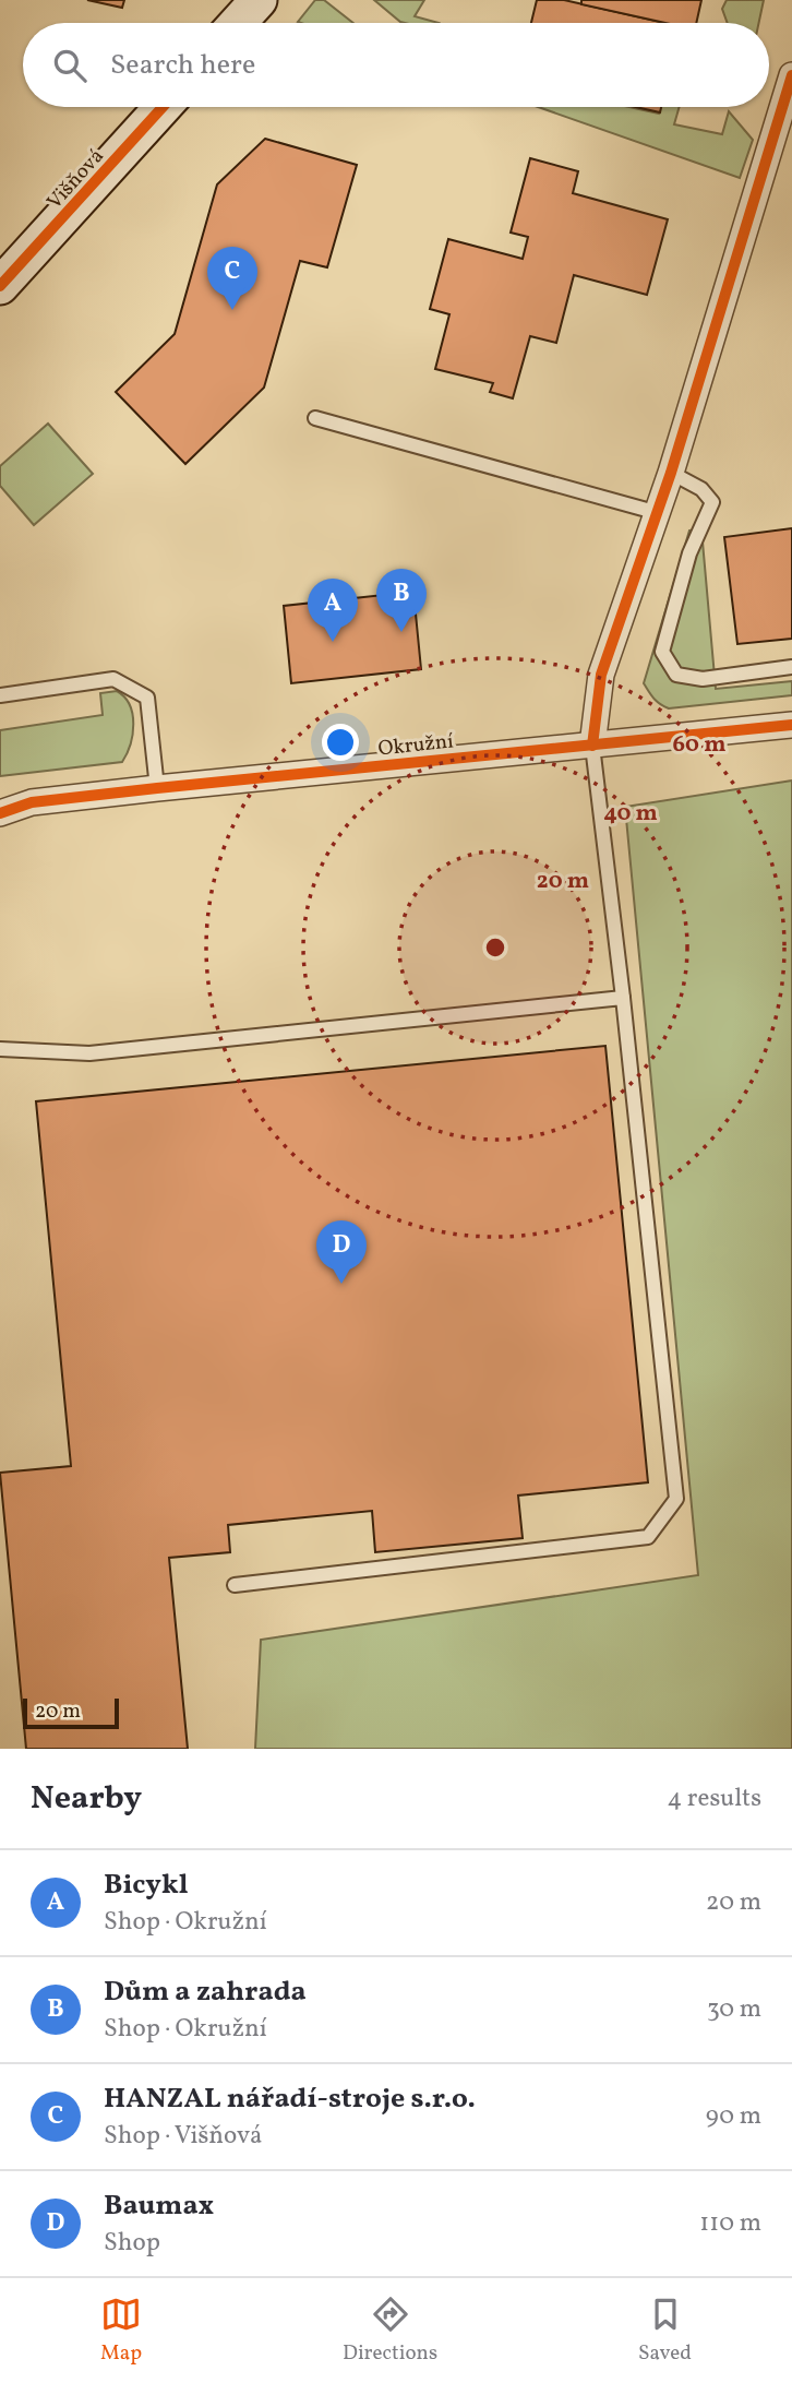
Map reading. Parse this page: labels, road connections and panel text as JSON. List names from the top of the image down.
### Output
{
  "streets": {
    "street": ["Višňová", "Okružní"]
  },
  "scale_bar": "20 m",
  "page": {
    "search": "Search here",
    "pins": [
      "C",
      "B",
      "A",
      "D"
    ],
    "scale": "20 m",
    "heading": ["Nearby", "4 results"],
    "list": [
      {
        "mark": "A",
        "name": "Bicykl",
        "note": "Shop · Okružní",
        "value": "20 m"
      },
      {
        "mark": "B",
        "name": "Dům a zahrada",
        "note": "Shop · Okružní",
        "value": "30 m"
      },
      {
        "mark": "C",
        "name": "HANZAL nářadí-stroje s.r.o.",
        "note": "Shop · Višňová",
        "value": "90 m"
      },
      {
        "mark": "D",
        "name": "Baumax",
        "note": "Shop",
        "value": "110 m"
      }
    ],
    "nav": ["Map", "Directions", "Saved"]
  },
  "rings": ["60 m", "40 m", "20 m"]
}
